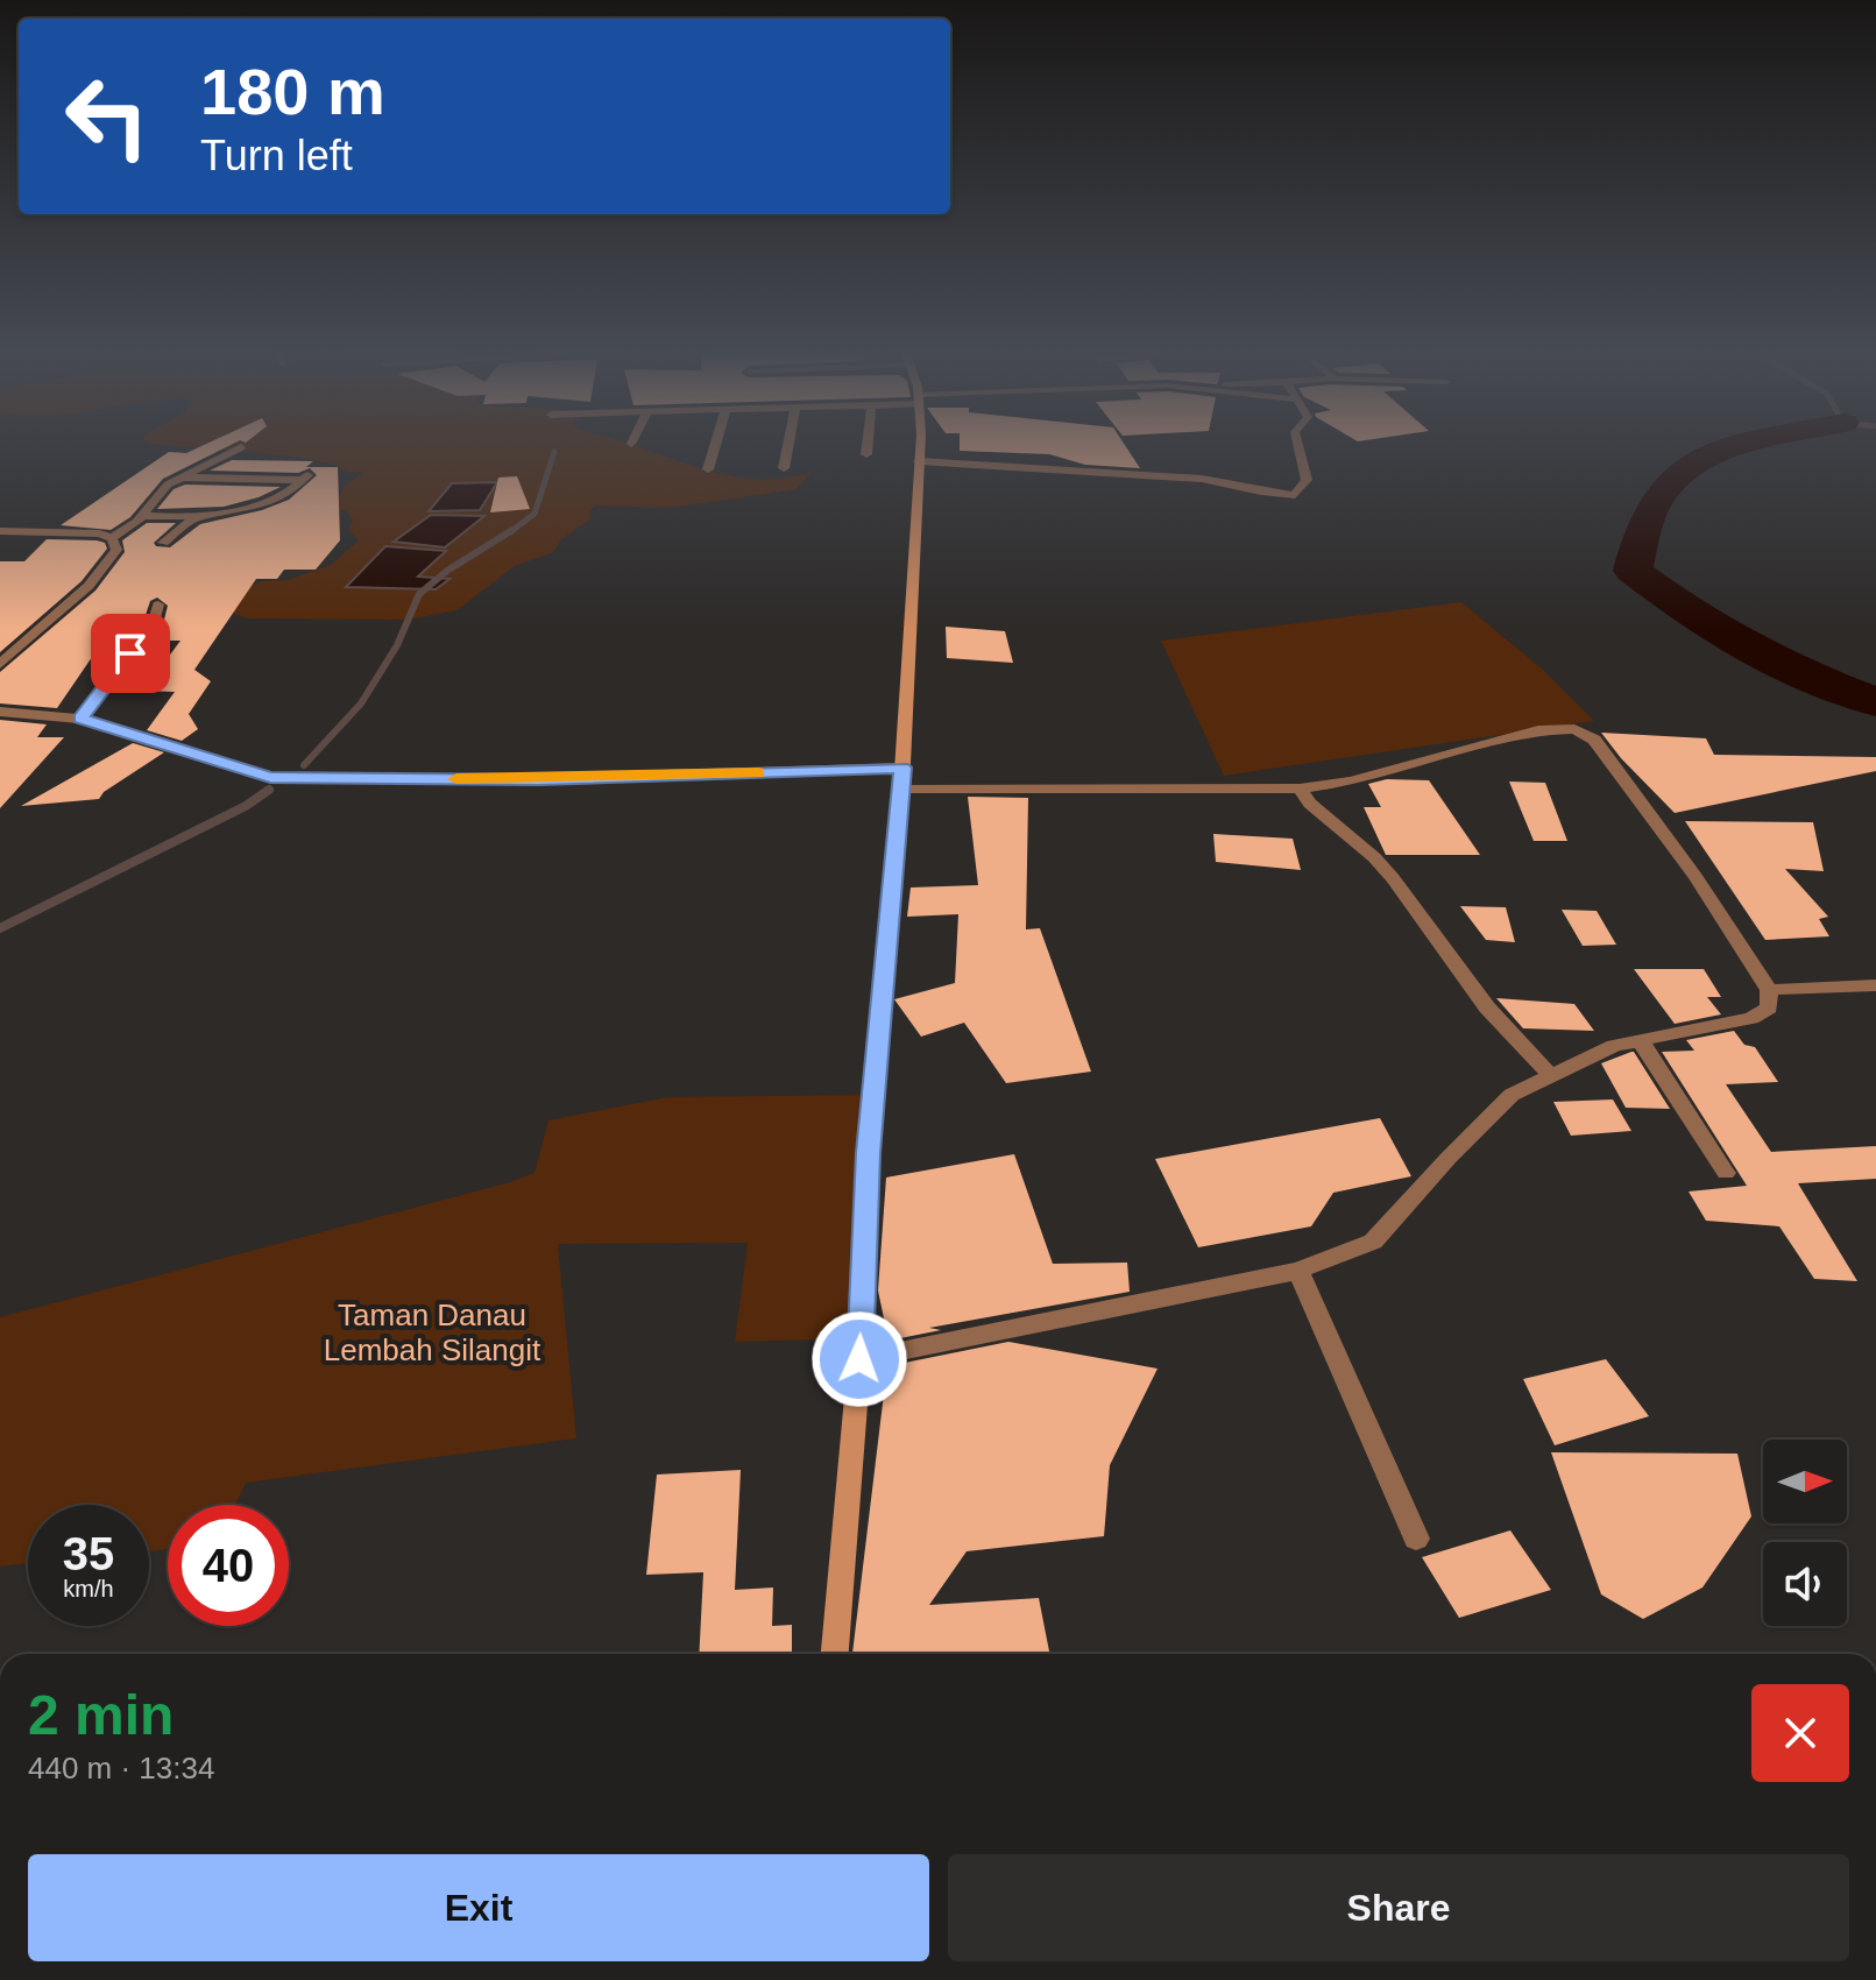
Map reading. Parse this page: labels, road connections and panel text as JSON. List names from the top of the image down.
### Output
{
  "parks": ["Taman Danau Lembah Silangit"],
  "north": "right",
  "page": {
    "turn": ["180 m", "Turn left"],
    "speed": "35 km/h",
    "limit": "40",
    "heading": ["2 min", "440 m · 13:34"],
    "buttons": ["Exit", "Share"]
  }
}
